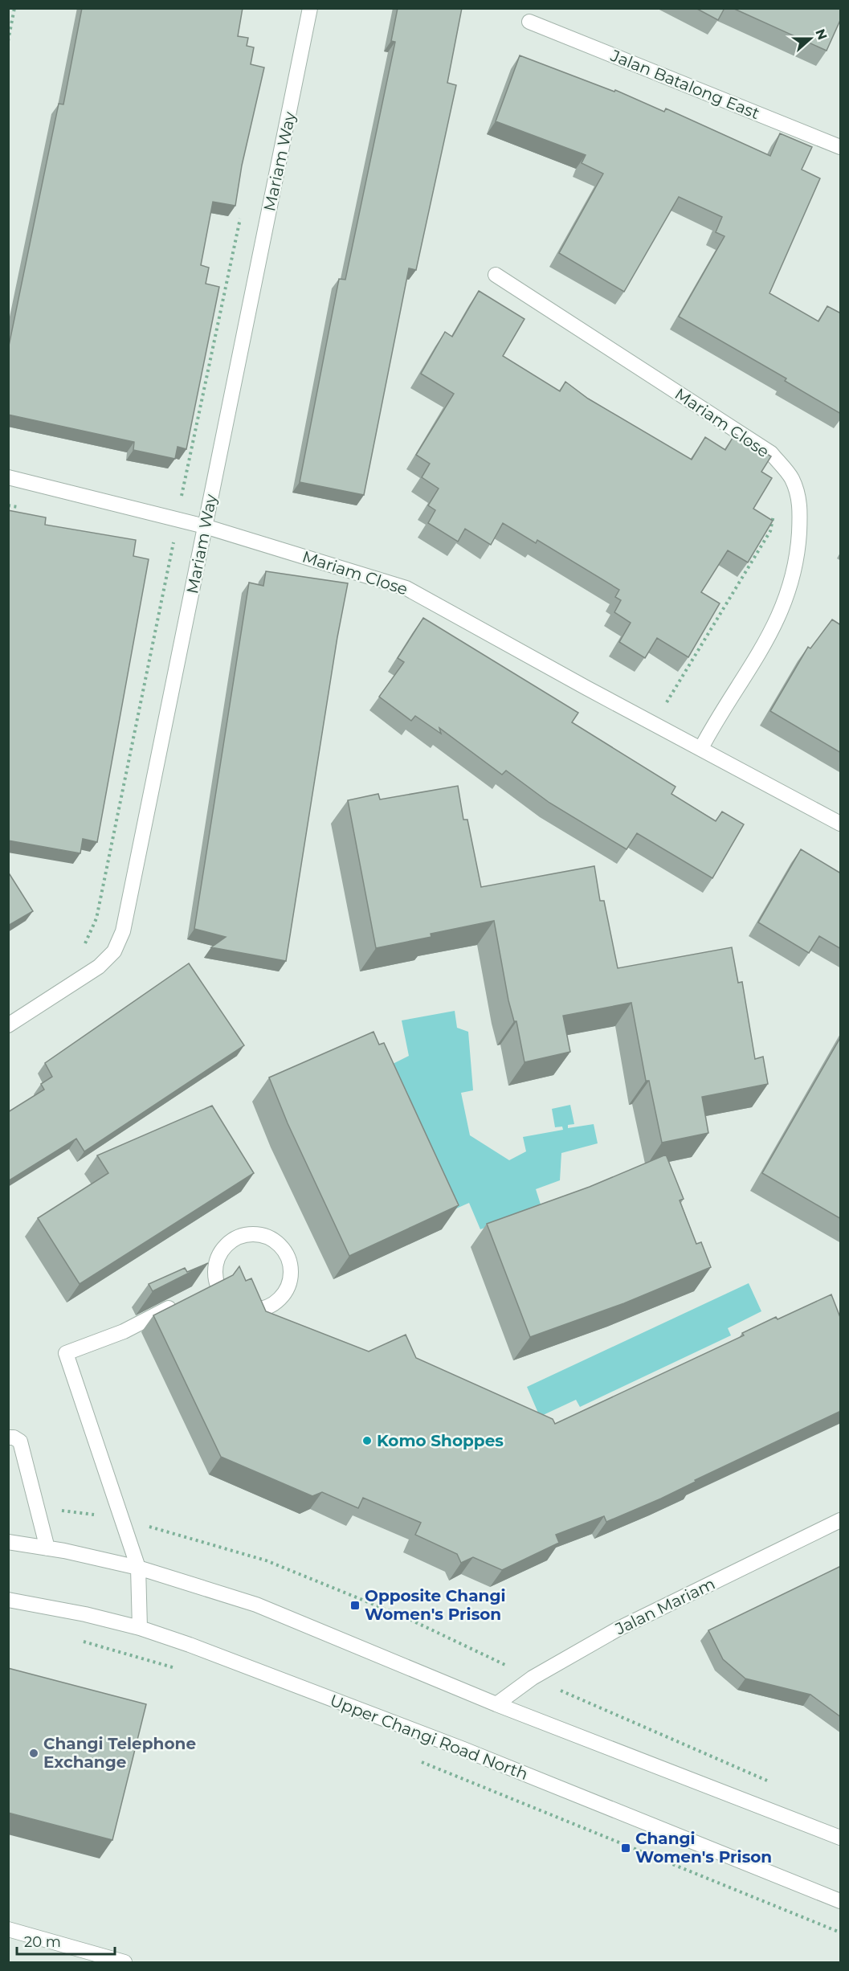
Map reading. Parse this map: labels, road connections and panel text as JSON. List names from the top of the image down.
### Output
{
  "streets": {
    "street": [
      "Jalan Batalong East",
      "Mariam Way",
      "Mariam Close",
      "Jalan Mariam",
      "Upper Changi Road North"
    ]
  },
  "crossings": [
    ["Mariam Way", "Mariam Close"]
  ],
  "places": {
    "other": ["Komo Shoppes", "Changi Telephone Exchange"],
    "transit": ["Opposite Changi Women's Prison", "Changi Women's Prison"]
  },
  "scale_bar": "20 m",
  "north": "right"
}
